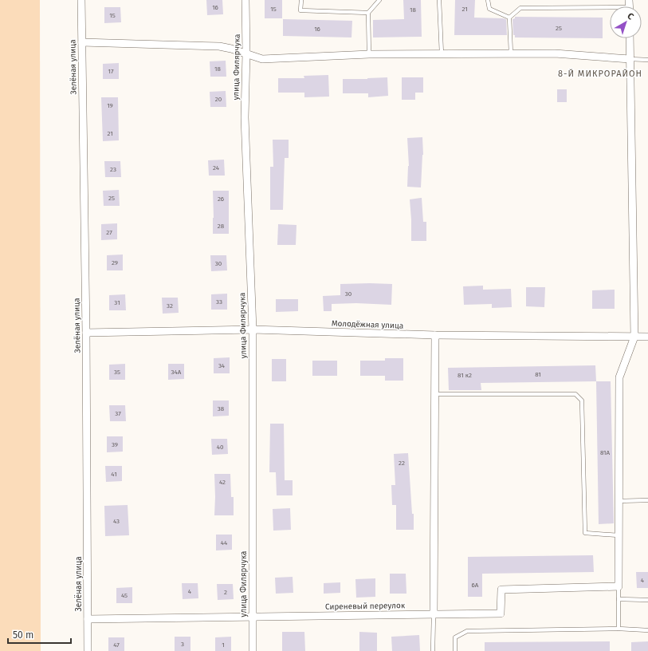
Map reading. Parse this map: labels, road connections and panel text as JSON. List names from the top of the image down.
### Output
{
  "streets": {
    "street": [
      "Зелёная улица",
      "улица Филярчука",
      "Молодёжная улица",
      "Сиреневый переулок"
    ]
  },
  "crossings": [
    ["Зелёная улица", "Молодёжная улица"],
    ["Зелёная улица", "Сиреневый переулок"],
    ["улица Филярчука", "Молодёжная улица"],
    ["улица Филярчука", "Сиреневый переулок"]
  ],
  "districts": ["8-Й МИКРОРАЙОН"],
  "house_numbers": [
    "16",
    "15",
    "21",
    "18",
    "15",
    "25",
    "16",
    "18",
    "17",
    "20",
    "19",
    "21",
    "24",
    "23",
    "25",
    "26",
    "28",
    "27",
    "29",
    "30",
    "30",
    "33",
    "31",
    "32",
    "34",
    "35",
    "34А",
    "81",
    "81 к2",
    "38",
    "37",
    "39",
    "40",
    "81А",
    "22",
    "41",
    "42",
    "43",
    "44",
    "4",
    "6А",
    "4",
    "2",
    "45",
    "3",
    "47",
    "1"
  ],
  "scale_bar": "50 m",
  "north": "top right"
}
